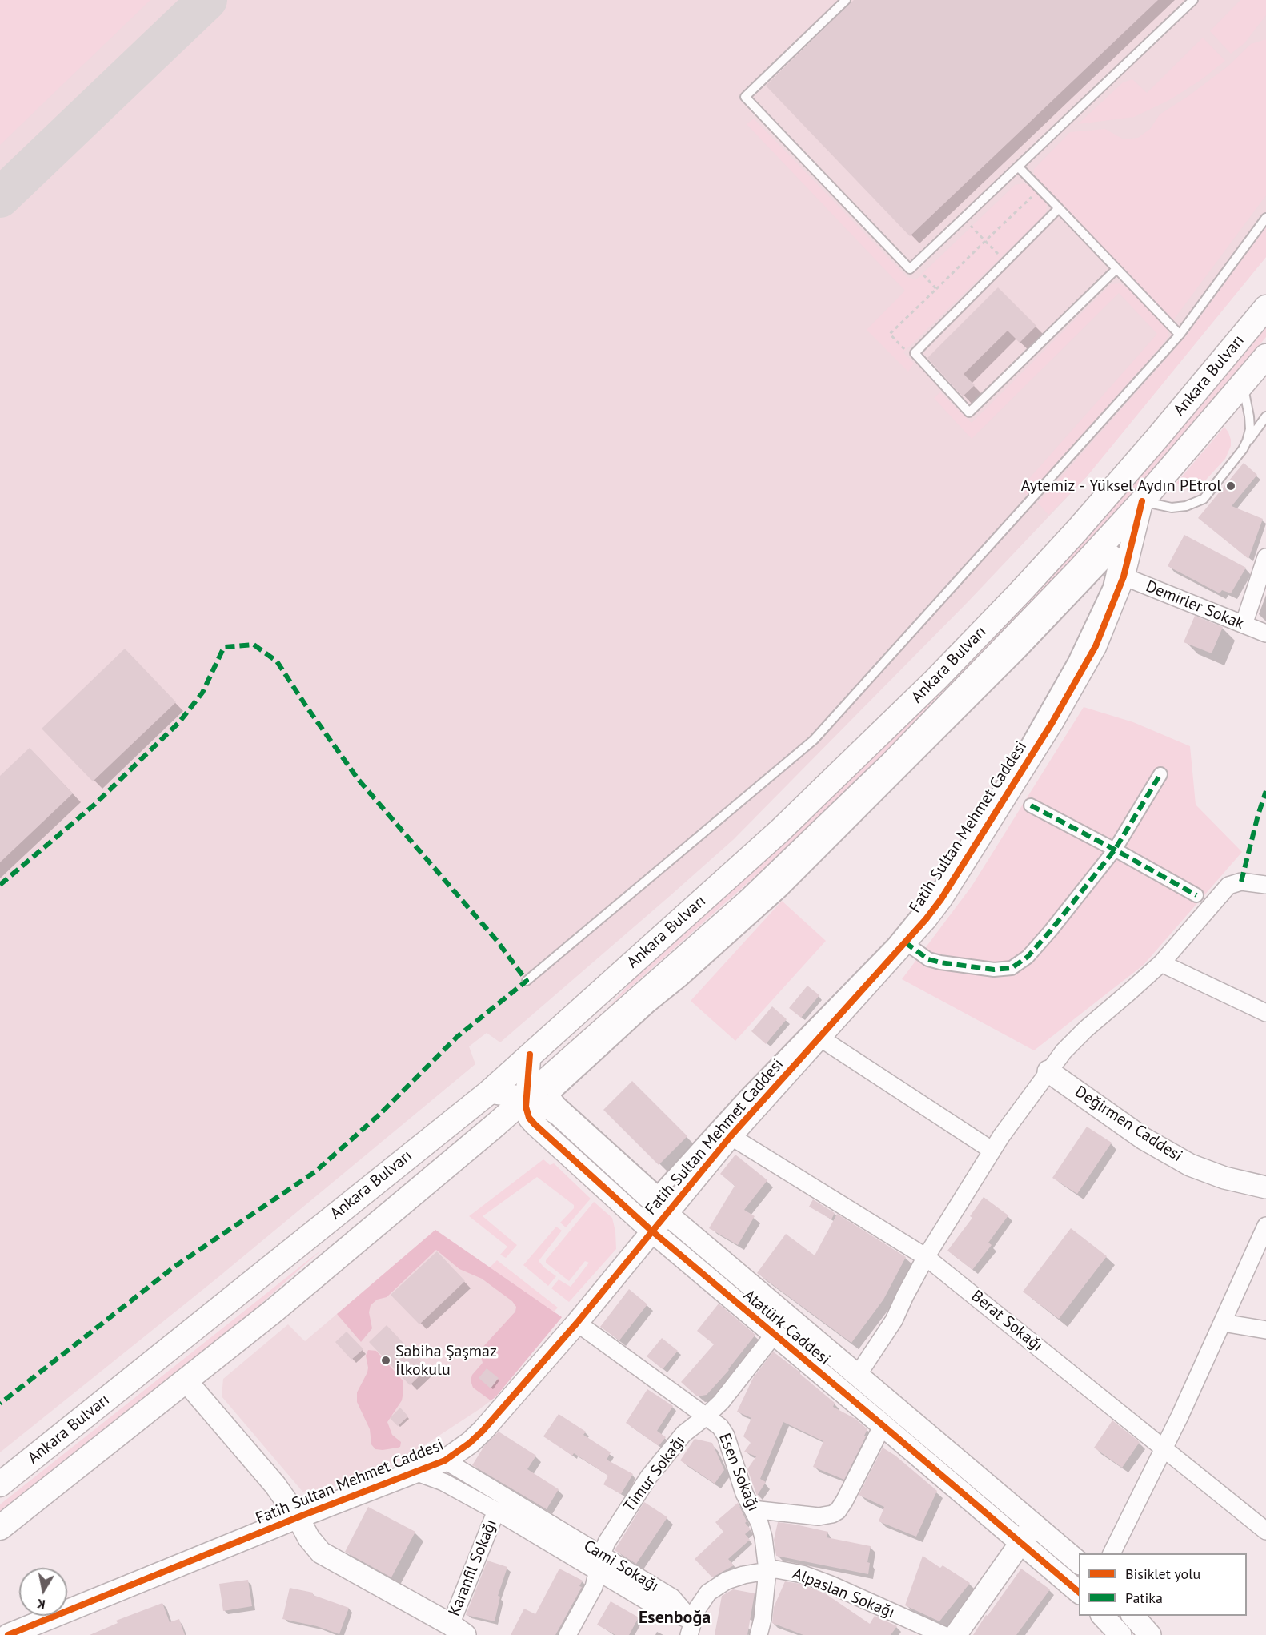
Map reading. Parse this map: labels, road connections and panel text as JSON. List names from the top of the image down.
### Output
{
  "streets": {
    "main road": ["Ankara Bulvarı"],
    "street": [
      "Demirler Sokak",
      "Fatih Sultan Mehmet Caddesi",
      "Değirmen Caddesi",
      "Berat Sokağı",
      "Atatürk Caddesi",
      "Esen Sokağı",
      "Timur Sokağı",
      "Cami Sokağı",
      "Karanfil Sokağı",
      "Alpaslan Sokağı"
    ]
  },
  "crossings": [
    ["Ankara Bulvarı", "Fatih Sultan Mehmet Caddesi"],
    ["Ankara Bulvarı", "Atatürk Caddesi"],
    ["Demirler Sokak", "Fatih Sultan Mehmet Caddesi"],
    ["Fatih Sultan Mehmet Caddesi", "Berat Sokağı"],
    ["Fatih Sultan Mehmet Caddesi", "Atatürk Caddesi"],
    ["Fatih Sultan Mehmet Caddesi", "Esen Sokağı"],
    ["Fatih Sultan Mehmet Caddesi", "Cami Sokağı"],
    ["Atatürk Caddesi", "Timur Sokağı"],
    ["Esen Sokağı", "Timur Sokağı"],
    ["Esen Sokağı", "Alpaslan Sokağı"],
    ["Timur Sokağı", "Cami Sokağı"],
    ["Cami Sokağı", "Karanfil Sokağı"],
    ["Cami Sokağı", "Alpaslan Sokağı"]
  ],
  "districts": ["Esenboğa"],
  "places": ["Aytemiz - Yüksel Aydın PEtrol", "Sabiha Şaşmaz İlkokulu"],
  "legend": ["Bisiklet yolu", "Patika"],
  "north": "bottom"
}
